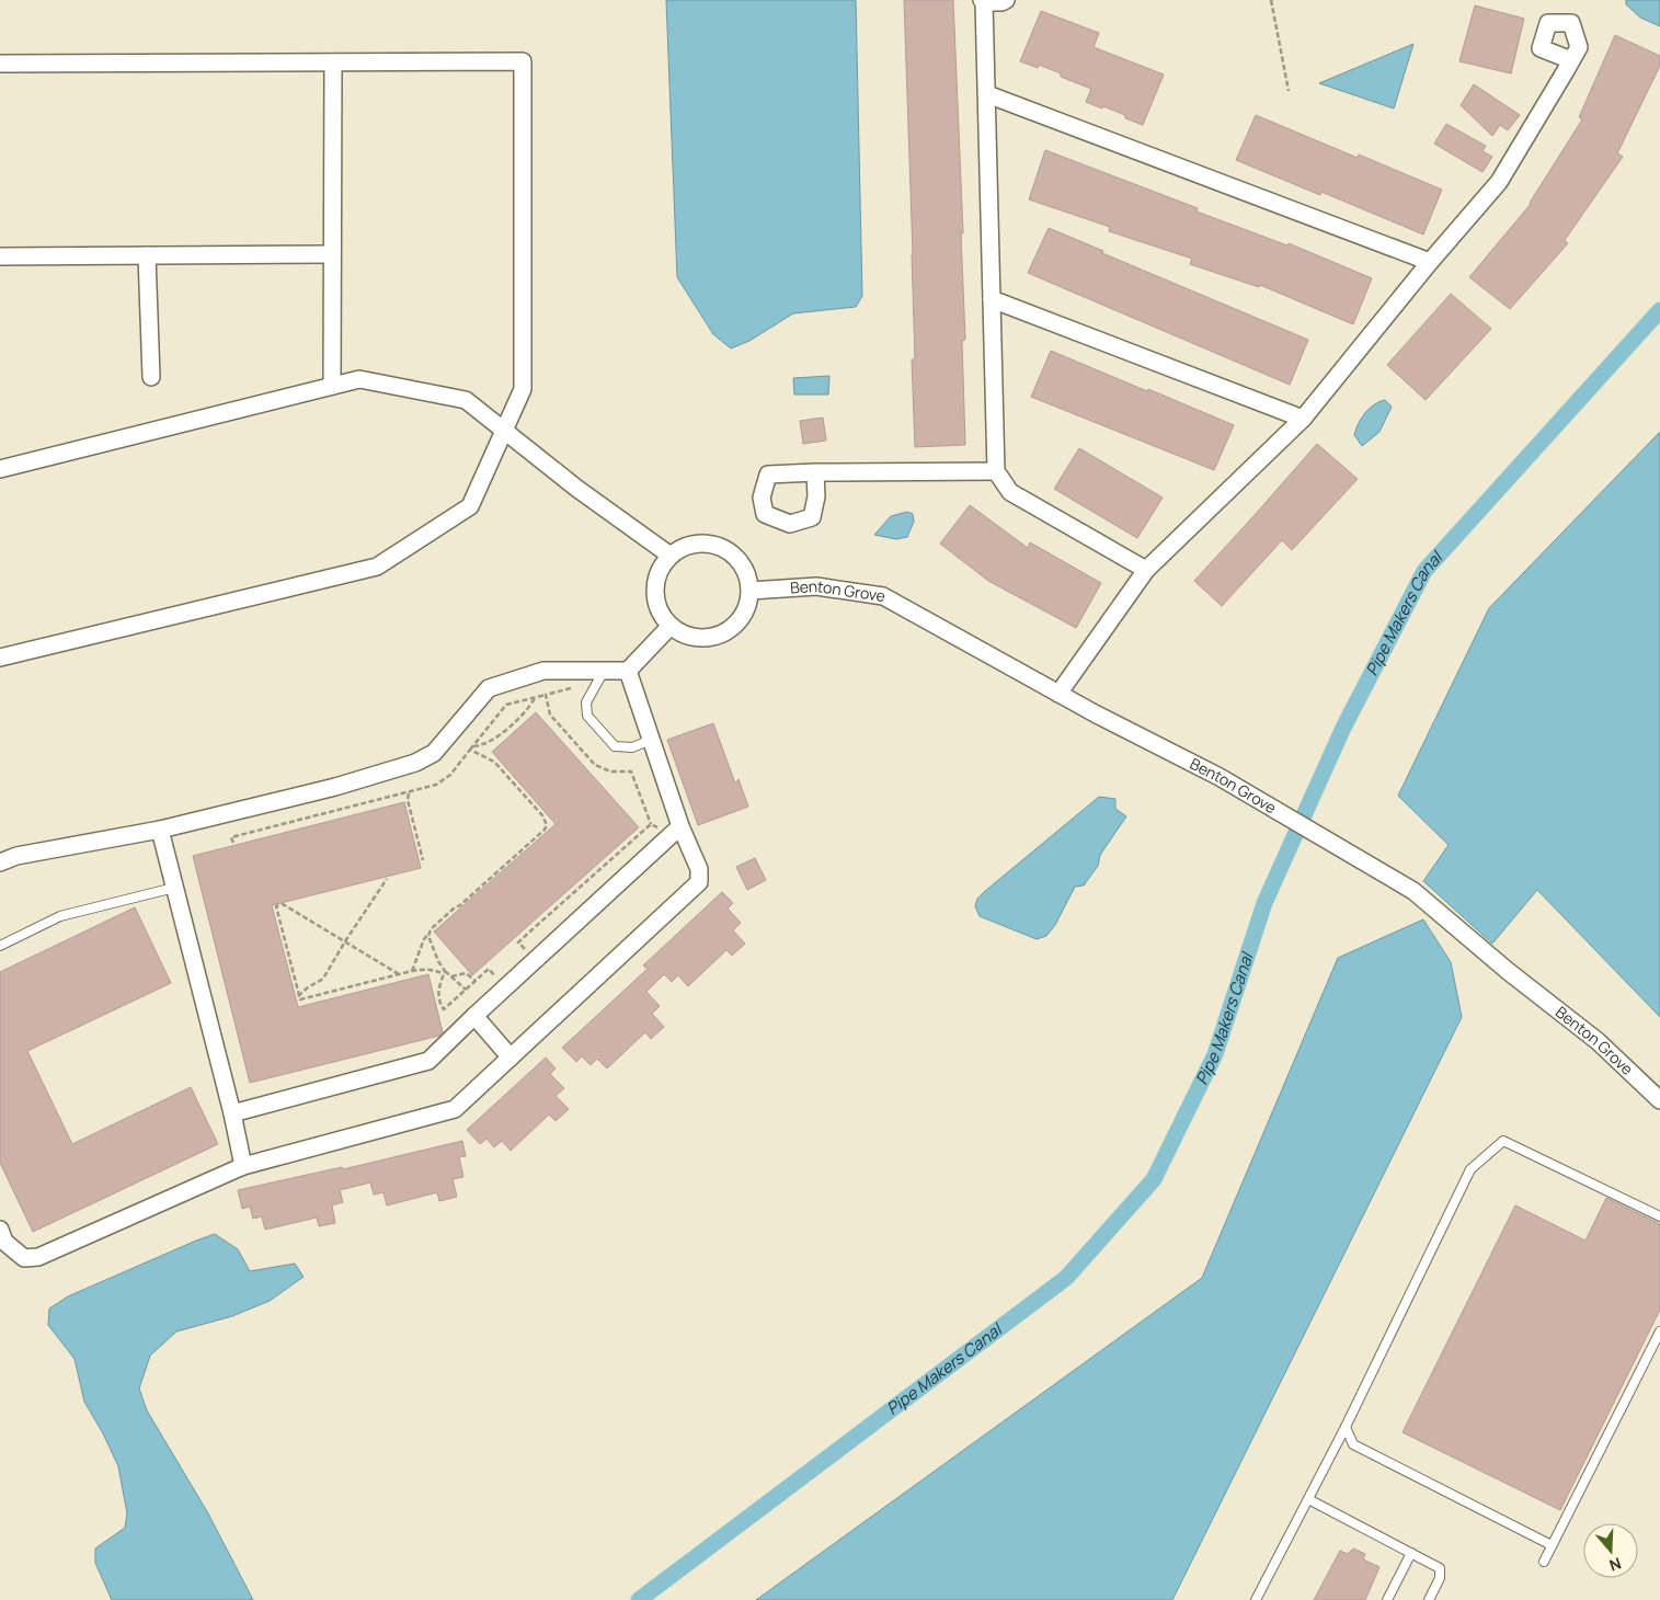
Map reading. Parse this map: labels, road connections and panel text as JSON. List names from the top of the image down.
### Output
{
  "streets": {
    "street": ["Benton Grove"]
  },
  "water": ["Pipe Makers Canal"],
  "north": "bottom"
}
